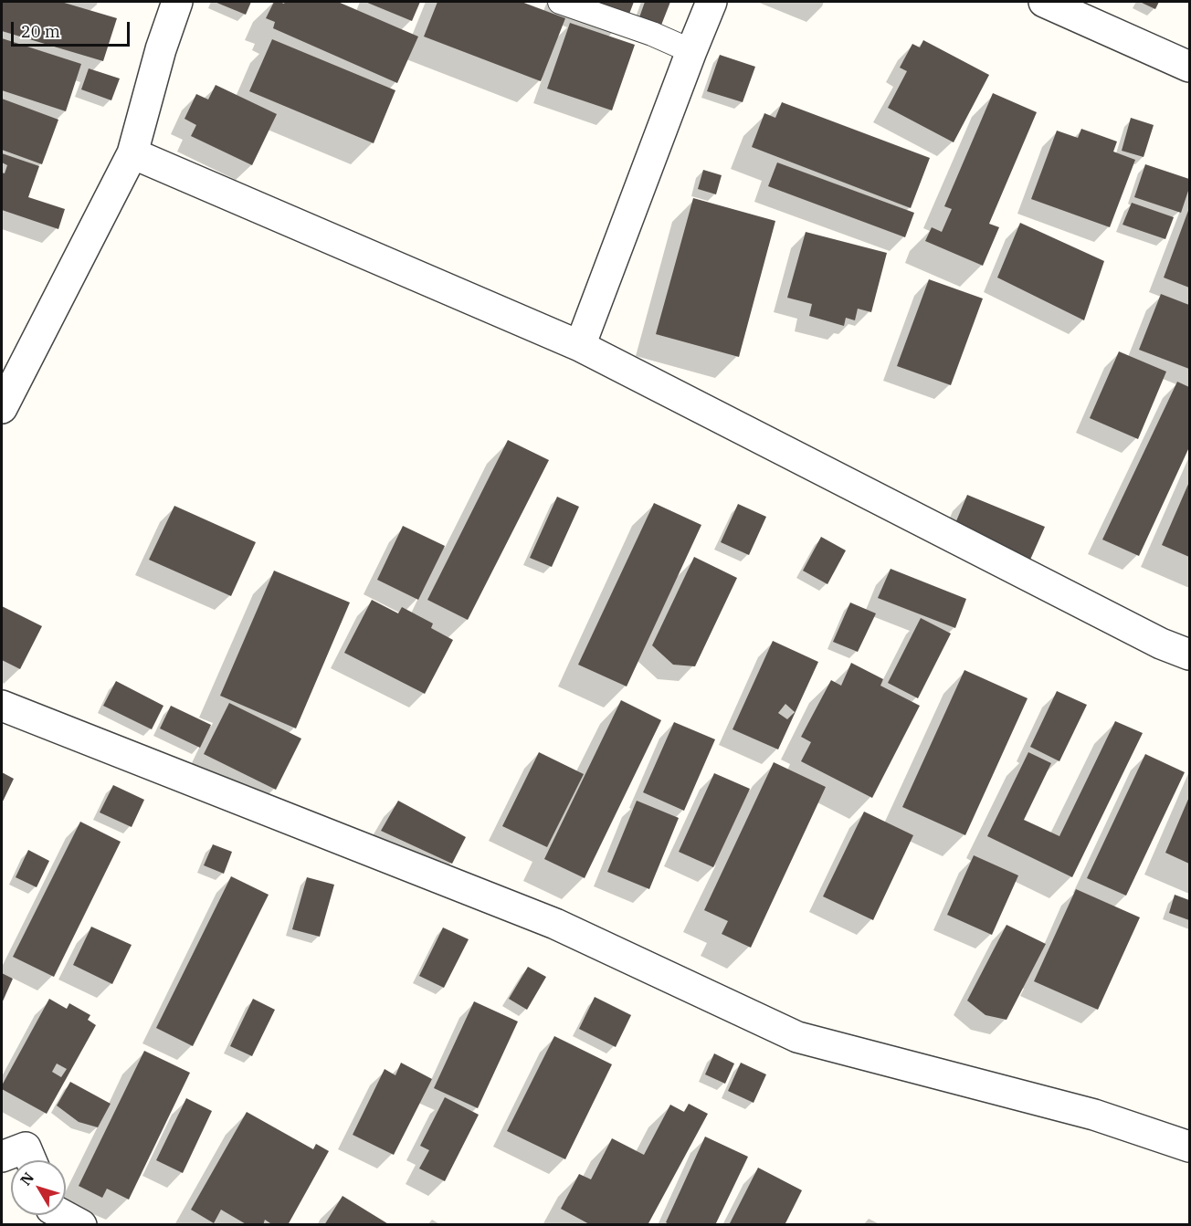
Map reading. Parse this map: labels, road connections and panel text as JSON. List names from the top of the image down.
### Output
{
  "scale_bar": "20 m",
  "north": "top left"
}
